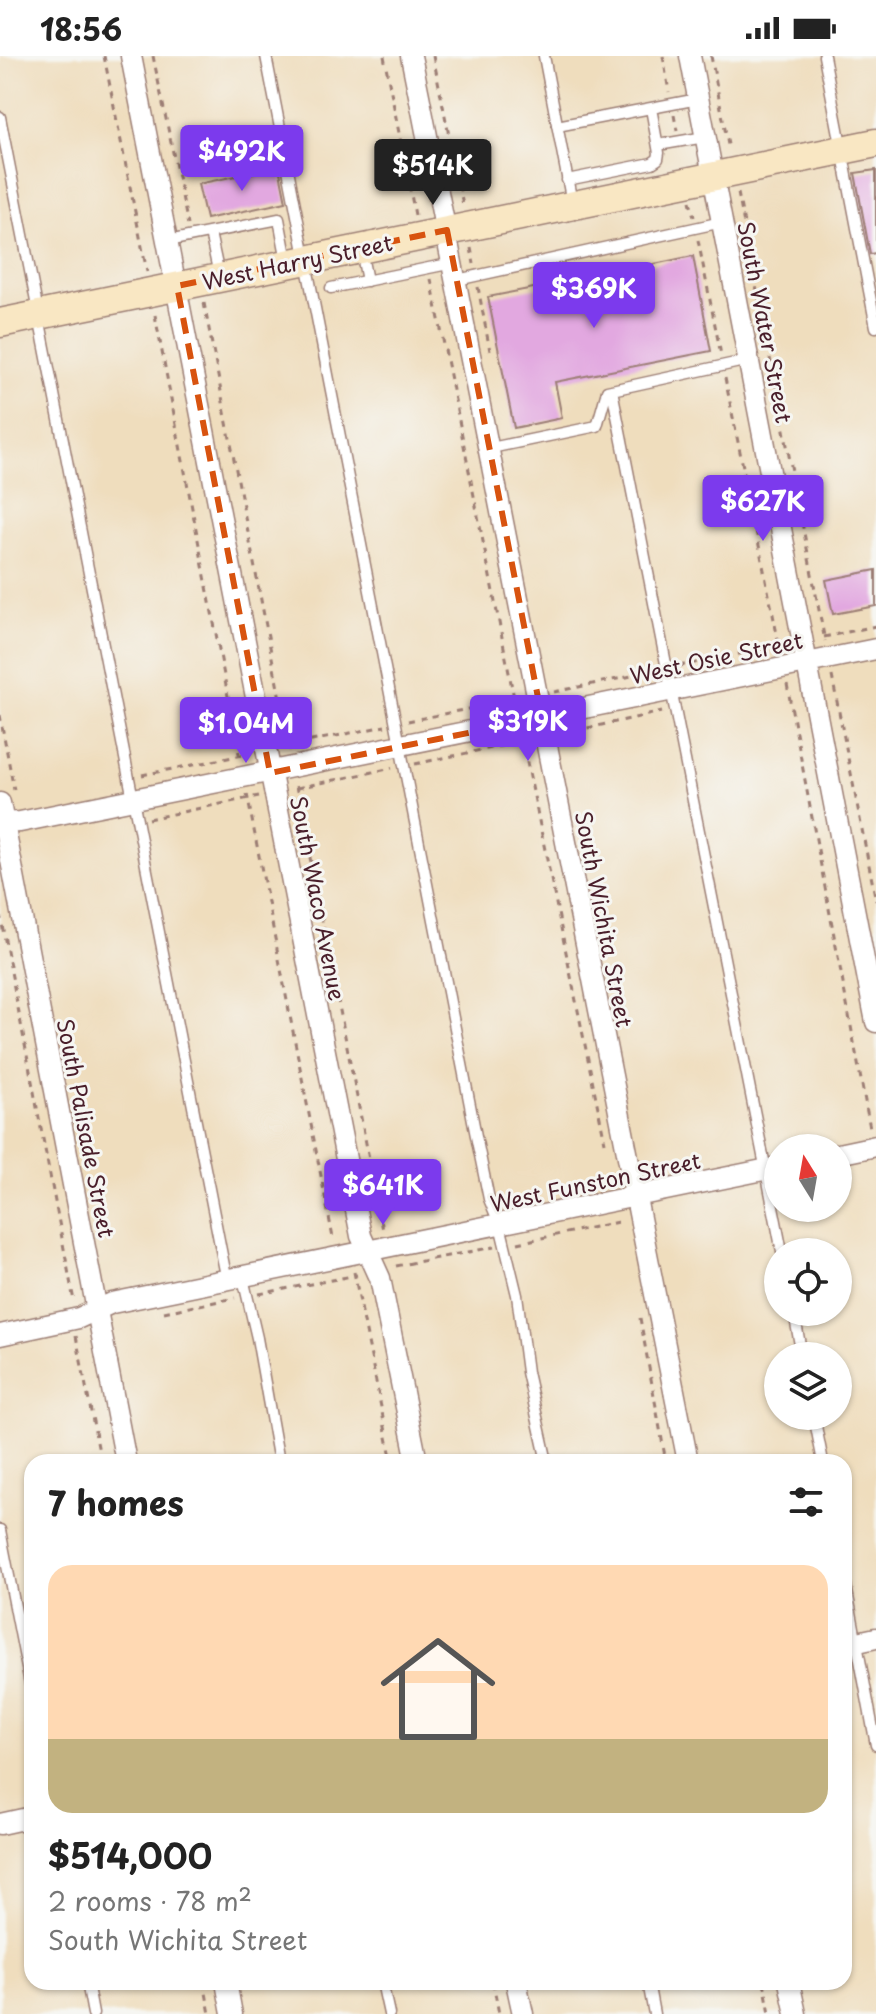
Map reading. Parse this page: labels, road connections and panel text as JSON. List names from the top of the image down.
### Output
{
  "streets": {
    "street": [
      "West Harry Street",
      "South Water Street",
      "West Osie Street",
      "South Waco Avenue",
      "South Wichita Street",
      "South Palisade Street",
      "West Funston Street"
    ]
  },
  "crossings": [
    ["West Harry Street", "South Water Street"],
    ["West Harry Street", "South Waco Avenue"],
    ["West Harry Street", "South Wichita Street"],
    ["South Water Street", "West Osie Street"],
    ["West Osie Street", "South Waco Avenue"],
    ["West Osie Street", "South Wichita Street"],
    ["West Osie Street", "South Palisade Street"],
    ["South Waco Avenue", "West Funston Street"],
    ["South Wichita Street", "West Funston Street"],
    ["South Palisade Street", "West Funston Street"]
  ],
  "north": "top",
  "page": {
    "status": "18:56",
    "price": [
      "$492K",
      "$514K",
      "$369K",
      "$627K",
      "$319K",
      "$1.04M",
      "$641K"
    ],
    "heading": "7 homes",
    "list": [
      {
        "name": "$514,000",
        "note": "2 rooms · 78 m² · South Wichita Street"
      }
    ]
  }
}
